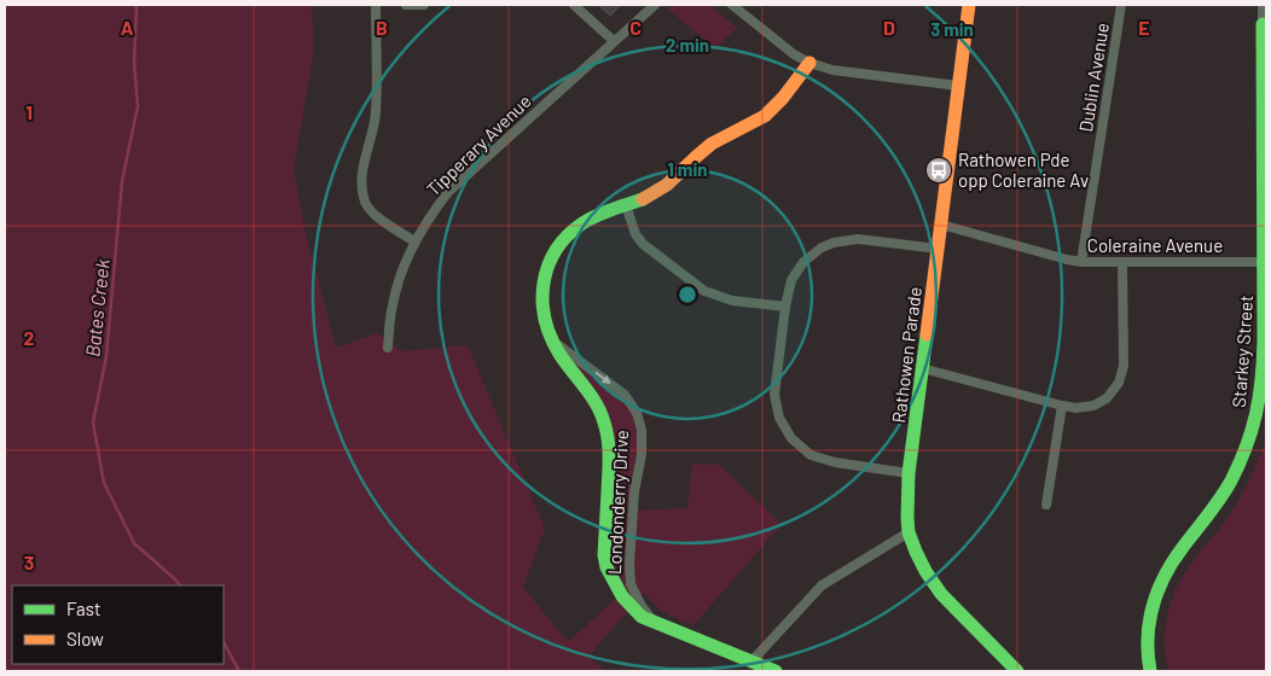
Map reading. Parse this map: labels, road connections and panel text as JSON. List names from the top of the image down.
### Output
{
  "streets": {
    "street": [
      "Dublin Avenue",
      "Tipperary Avenue",
      "Coleraine Avenue",
      "Starkey Street",
      "Rathowen Parade",
      "Londonderry Drive"
    ]
  },
  "crossings": [
    ["Dublin Avenue", "Coleraine Avenue"],
    ["Coleraine Avenue", "Starkey Street"],
    ["Coleraine Avenue", "Rathowen Parade"]
  ],
  "water": ["Bates Creek"],
  "places": {
    "bus stop": ["Rathowen Pde opp Coleraine Av"]
  },
  "legend": ["Fast", "Slow"],
  "grid": {
    "columns": [
      "A",
      "B",
      "C",
      "D",
      "E"
    ],
    "rows": ["1", "2", "3"]
  },
  "rings": ["3 min", "2 min", "1 min"]
}
